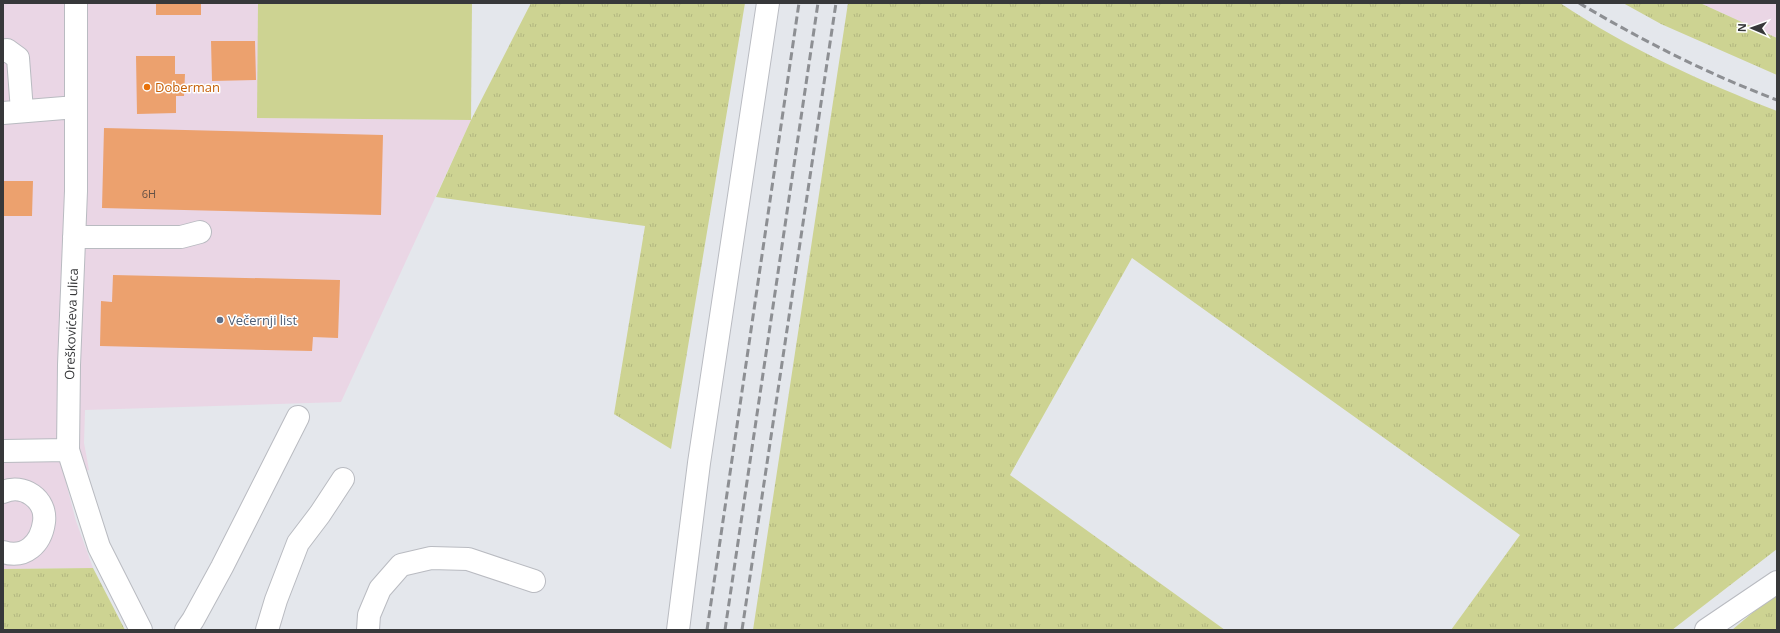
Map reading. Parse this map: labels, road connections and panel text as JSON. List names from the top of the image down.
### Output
{
  "streets": {
    "street": ["Oreškovićeva ulica"]
  },
  "places": ["Doberman", "Večernji list"],
  "house_numbers": ["6H"],
  "north": "left"
}
